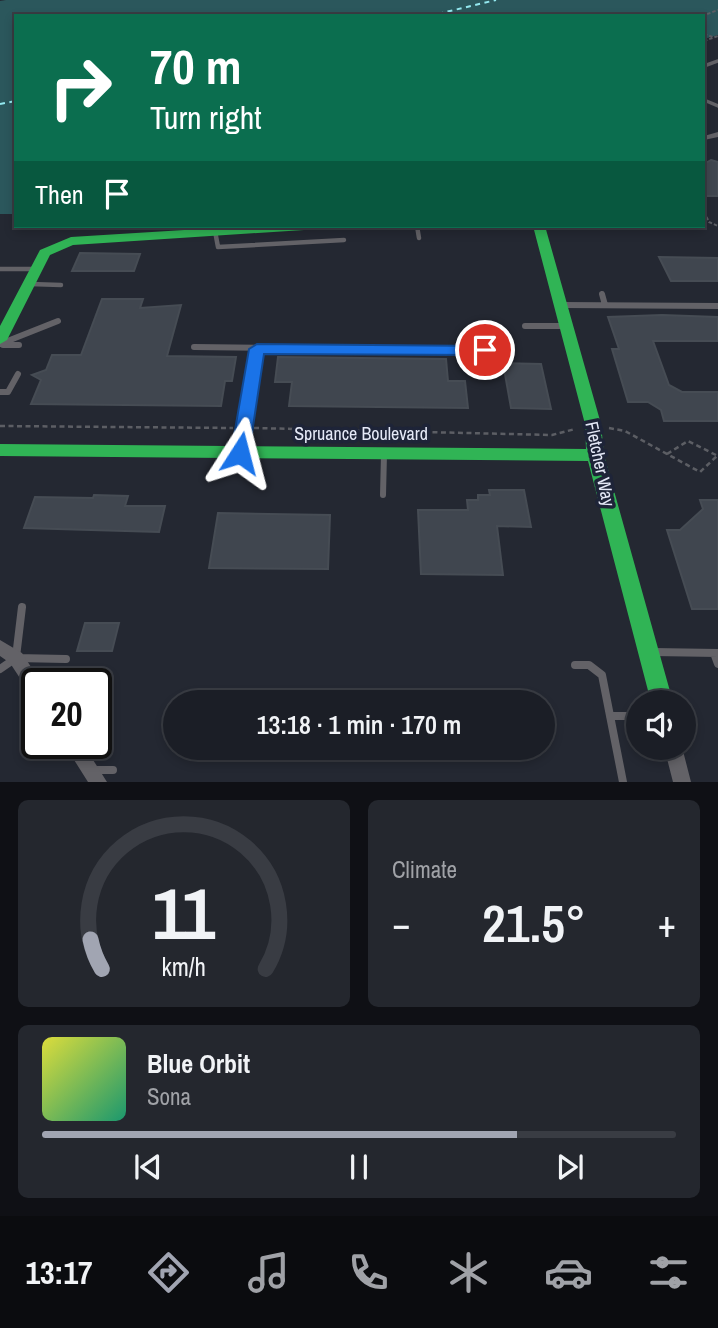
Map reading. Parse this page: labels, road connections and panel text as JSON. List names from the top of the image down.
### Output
{
  "streets": {
    "street": ["Spruance Boulevard", "Fletcher Way"]
  },
  "crossings": [
    ["Spruance Boulevard", "Fletcher Way"]
  ],
  "page": {
    "turn": ["70 m", "Turn right"],
    "then": "Then",
    "limit": "20",
    "trip": "13:18 · 1 min · 170 m",
    "tile": "Climate",
    "heat": ["−", "21.5°", "+"],
    "song": ["Blue Orbit", "Sona"],
    "tabs": "13:17",
    "gauge": ["11", "km/h"]
  }
}
